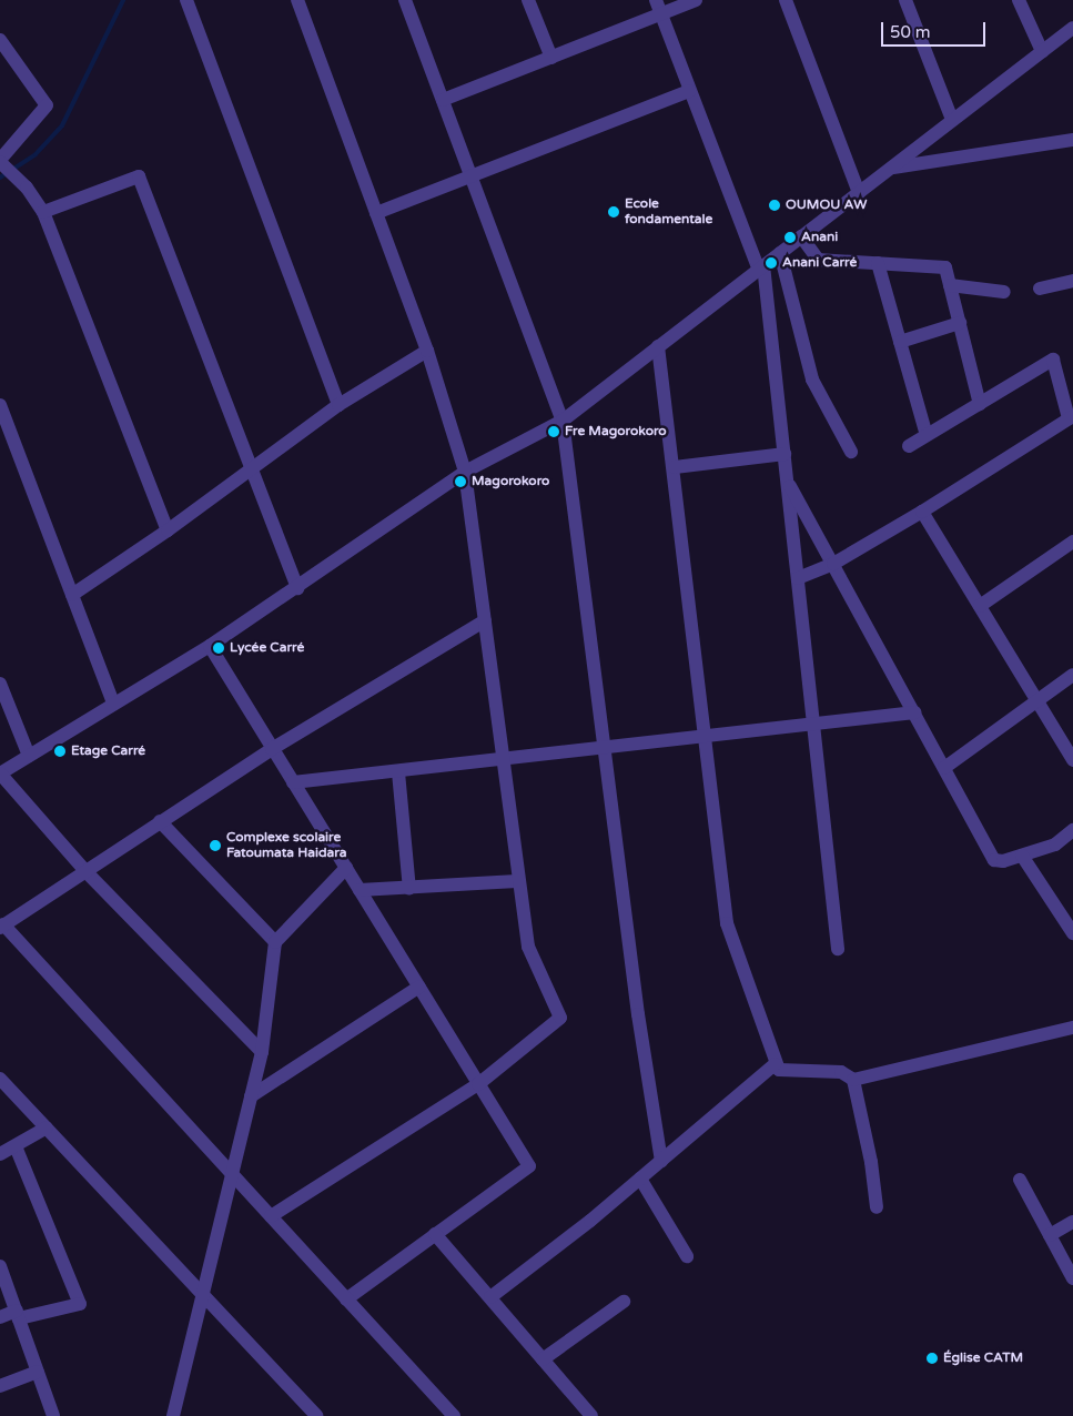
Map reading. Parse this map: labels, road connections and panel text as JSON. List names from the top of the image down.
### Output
{
  "places": [
    "OUMOU AW",
    "Ecole fondamentale",
    "Anani",
    "Anani Carré",
    "Fre Magorokoro",
    "Magorokoro",
    "Lycée Carré",
    "Etage Carré",
    "Complexe scolaire Fatoumata Haidara",
    "Église CATM"
  ],
  "scale_bar": "50 m"
}
